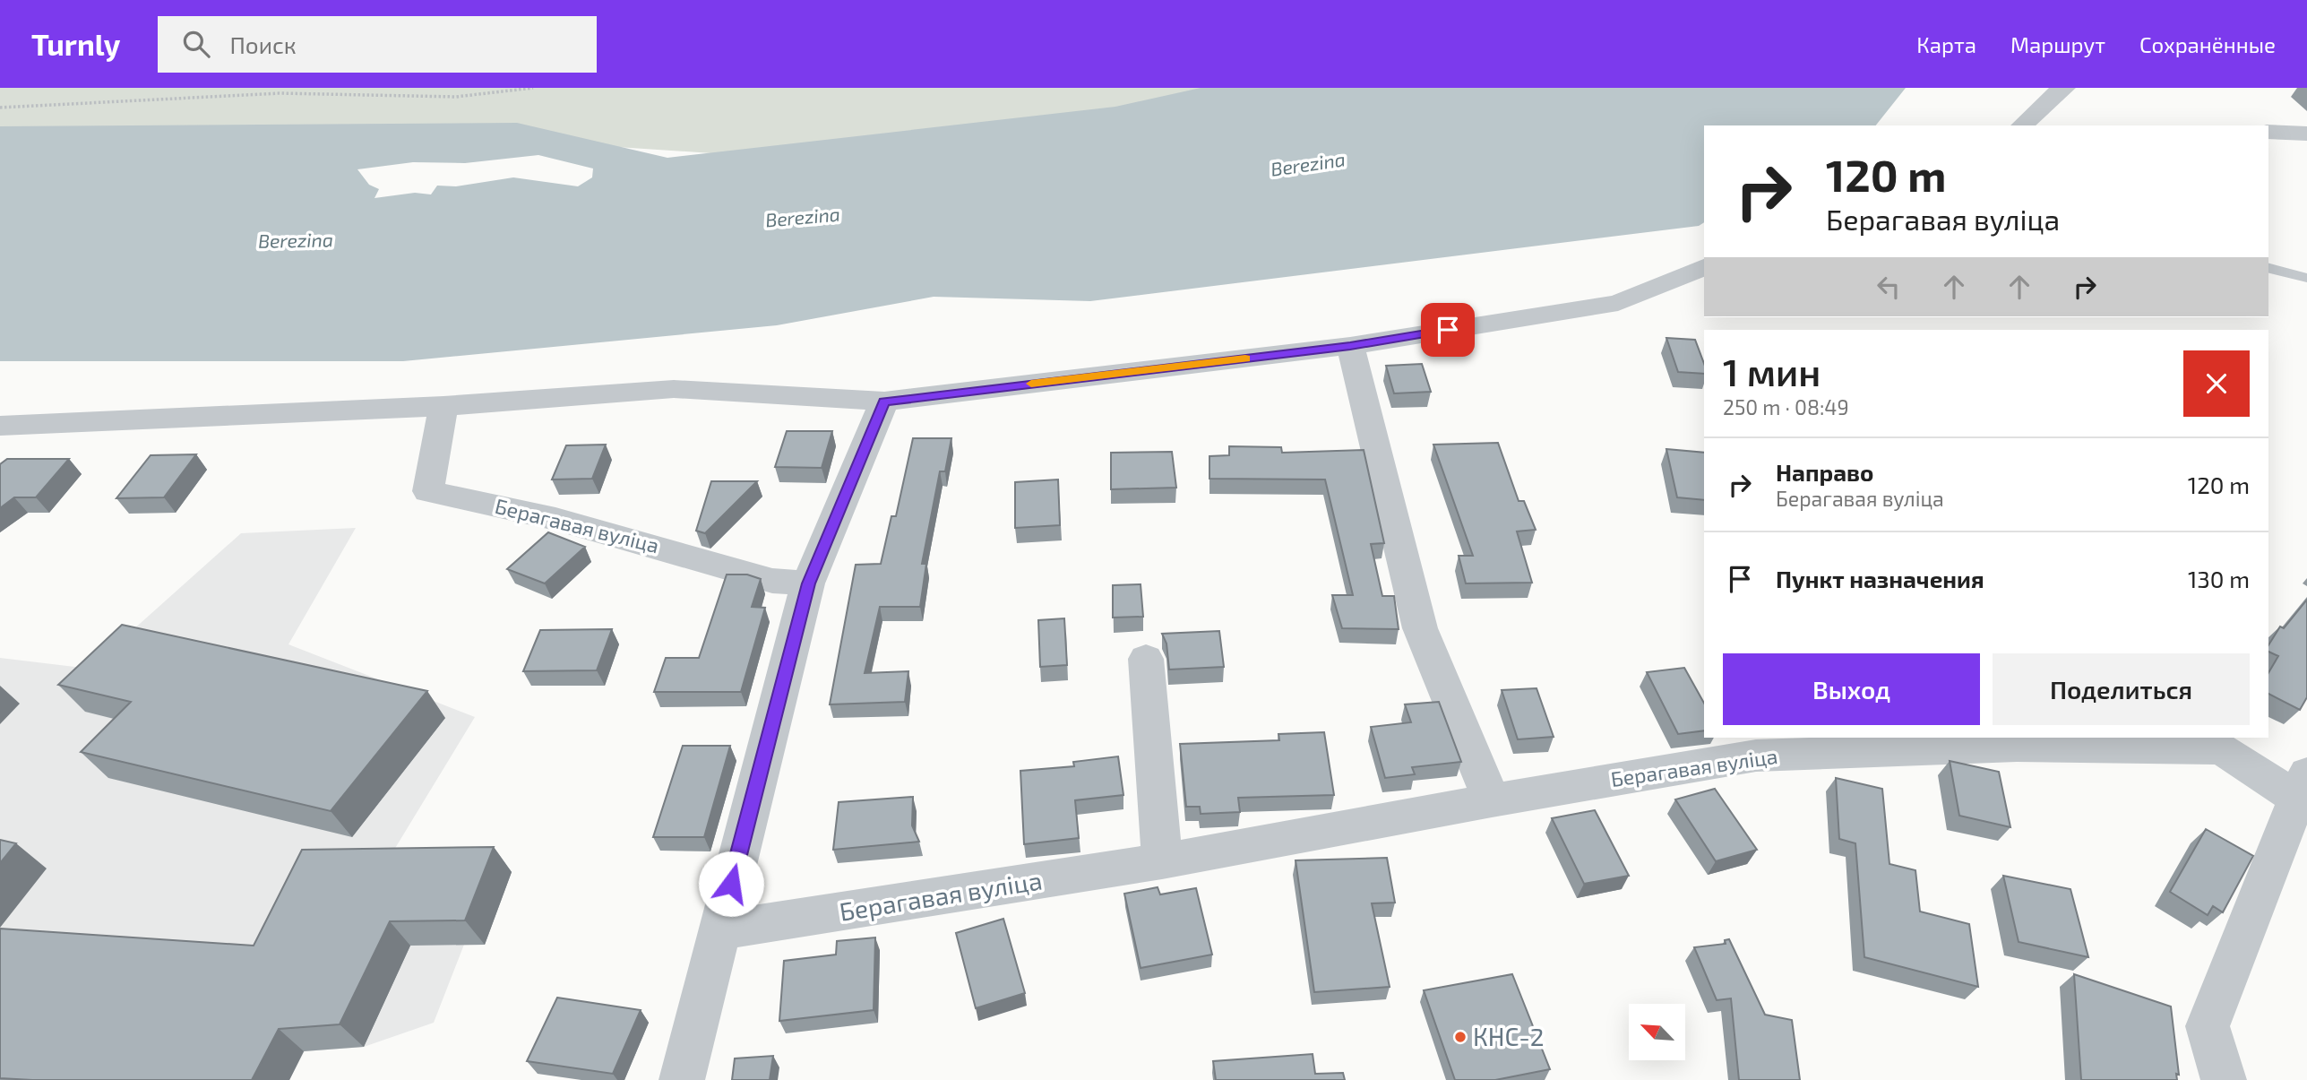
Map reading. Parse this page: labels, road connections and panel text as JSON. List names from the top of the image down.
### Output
{
  "streets": {
    "street": ["Берагавая вуліца"]
  },
  "water": ["Berezina"],
  "places": ["КНС-2"],
  "north": "top left",
  "page": {
    "header": "Turnly",
    "search": "Поиск",
    "nav": ["Карта", "Маршрут", "Сохранённые"],
    "turn": ["120 m", "Берагавая вуліца"],
    "heading": ["1 мин", "250 m · 08:49"],
    "list": [
      {
        "name": "Направо",
        "note": "Берагавая вуліца",
        "value": "120 m"
      },
      {
        "name": "Пункт назначения",
        "value": "130 m"
      }
    ],
    "buttons": ["Выход", "Поделиться"]
  }
}
